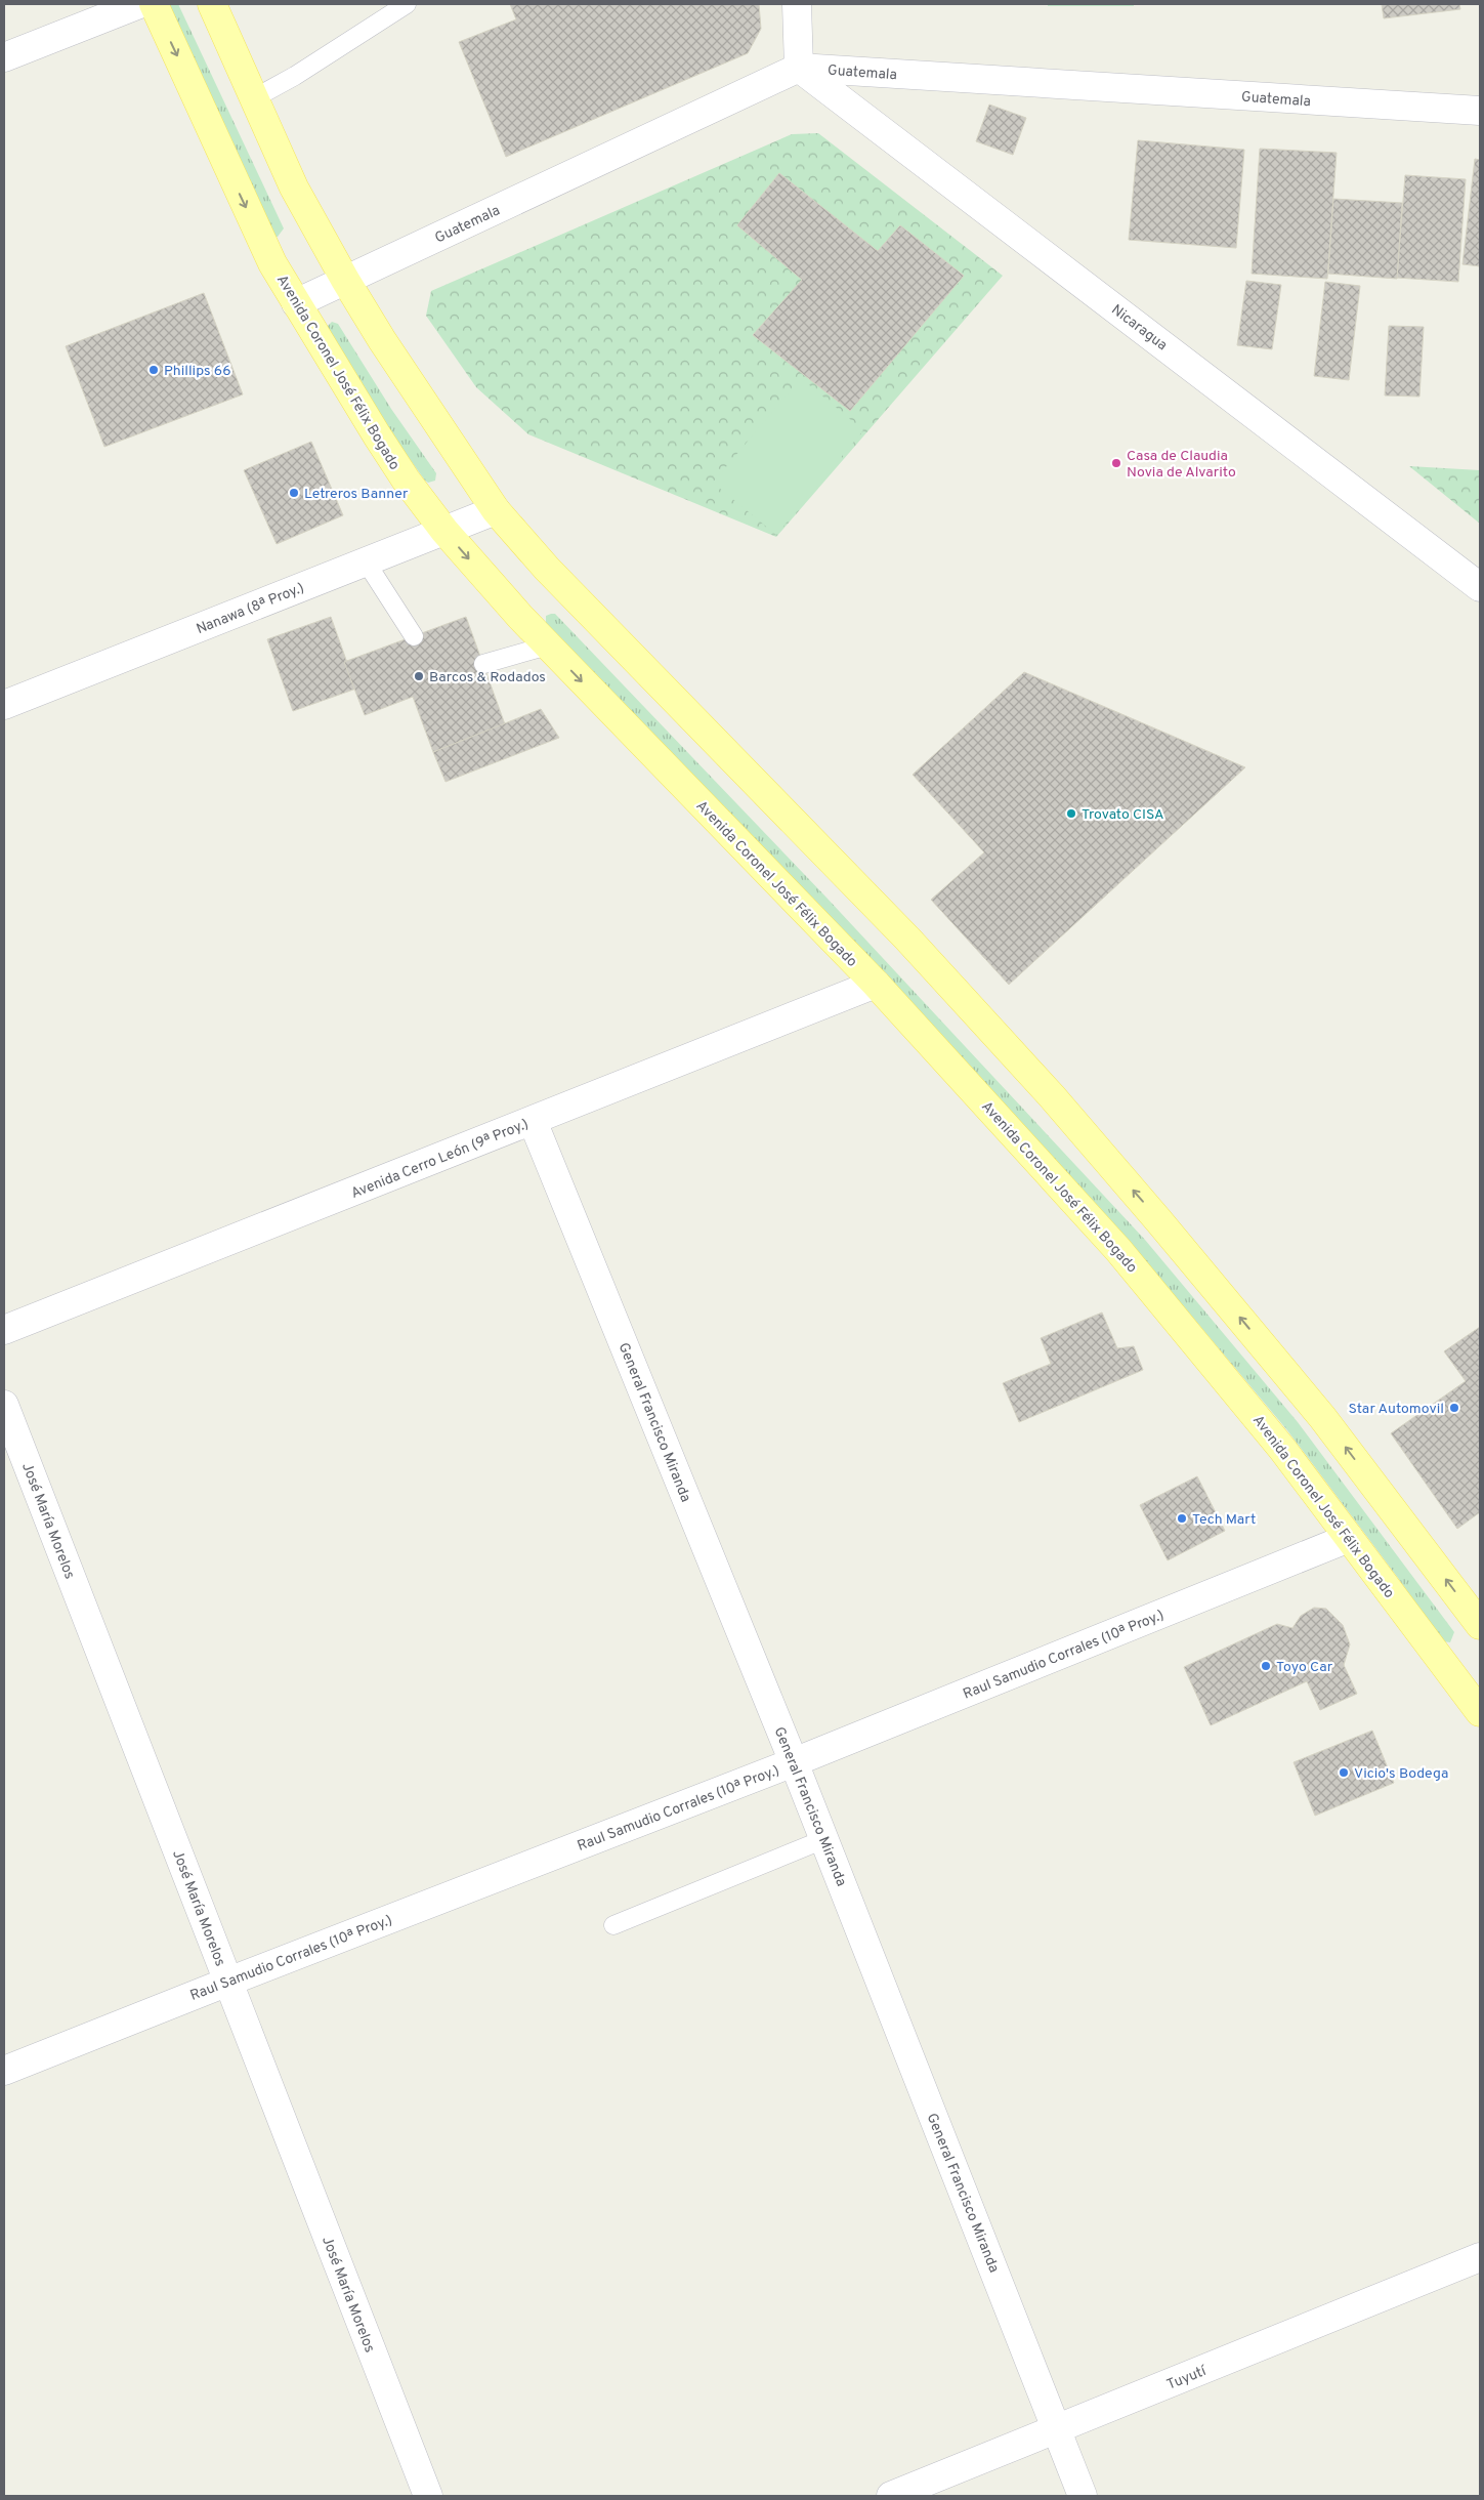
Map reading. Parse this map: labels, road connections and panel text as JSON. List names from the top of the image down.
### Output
{
  "streets": {
    "main road": ["Avenida Coronel José Félix Bogado"],
    "street": [
      "Guatemala",
      "Nicaragua",
      "Nanawa (8ª Proy.)",
      "Avenida Cerro León (9ª Proy.)",
      "General Francisco Miranda",
      "José María Morelos",
      "Raul Samudio Corrales (10ª Proy.)",
      "Tuyutí"
    ]
  },
  "crossings": [
    ["Guatemala", "Nicaragua"],
    ["Guatemala", "Avenida Coronel José Félix Bogado"],
    ["Avenida Coronel José Félix Bogado", "Nanawa (8ª Proy.)"],
    ["Avenida Coronel José Félix Bogado", "Avenida Cerro León (9ª Proy.)"],
    ["Avenida Coronel José Félix Bogado", "Raul Samudio Corrales (10ª Proy.)"],
    ["Avenida Cerro León (9ª Proy.)", "General Francisco Miranda"],
    ["General Francisco Miranda", "Raul Samudio Corrales (10ª Proy.)"],
    ["General Francisco Miranda", "Tuyutí"],
    ["José María Morelos", "Raul Samudio Corrales (10ª Proy.)"]
  ],
  "places": [
    "Phillips 66",
    "Casa de Claudia Novia de Alvarito",
    "Letreros Banner",
    "Barcos & Rodados",
    "Trovato CISA",
    "Star Automovil",
    "Tech Mart",
    "Toyo Car",
    "Vicio's Bodega"
  ]
}
